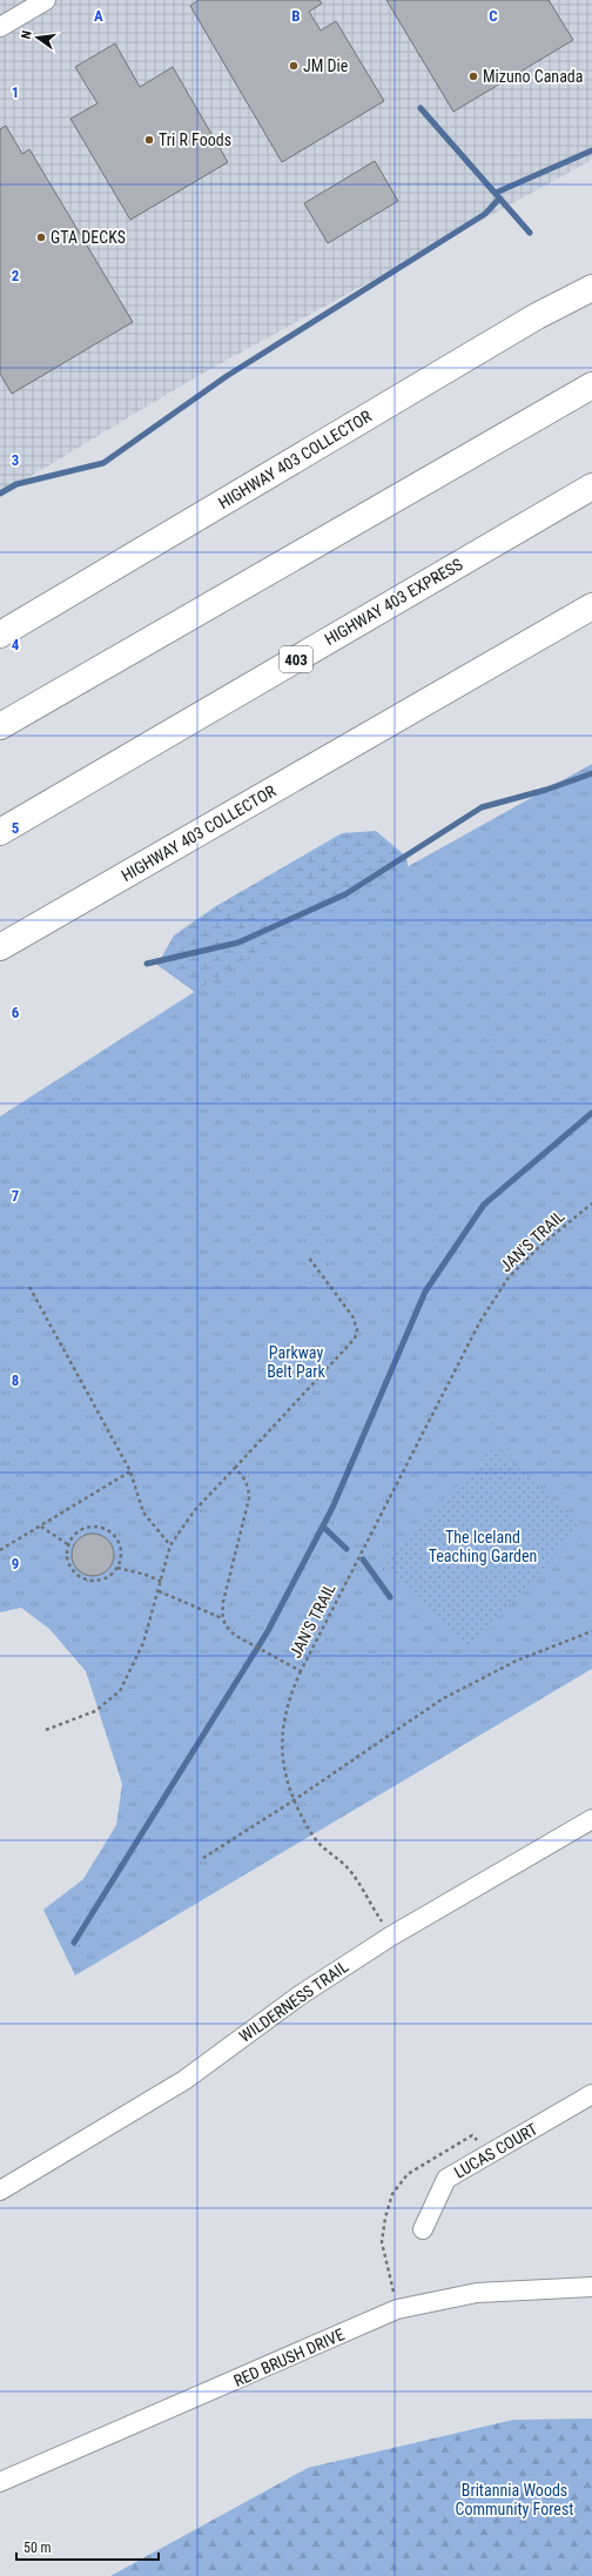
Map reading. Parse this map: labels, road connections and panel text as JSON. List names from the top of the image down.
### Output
{
  "streets": {
    "highway": ["HIGHWAY 403 COLLECTOR", "HIGHWAY 403 EXPRESS", "403"],
    "street": ["WILDERNESS TRAIL", "LUCAS COURT", "RED BRUSH DRIVE"],
    "path": ["JAN'S TRAIL"]
  },
  "parks": ["Parkway Belt Park", "The Iceland Teaching Garden", "Britannia Woods Community Forest"],
  "places": [
    "JM Die",
    "Mizuno Canada",
    "Tri R Foods",
    "GTA DECKS"
  ],
  "scale_bar": "50 m",
  "north": "left",
  "grid": {
    "columns": ["A", "B", "C"],
    "rows": [
      "1",
      "2",
      "3",
      "4",
      "5",
      "6",
      "7",
      "8",
      "9"
    ]
  }
}
